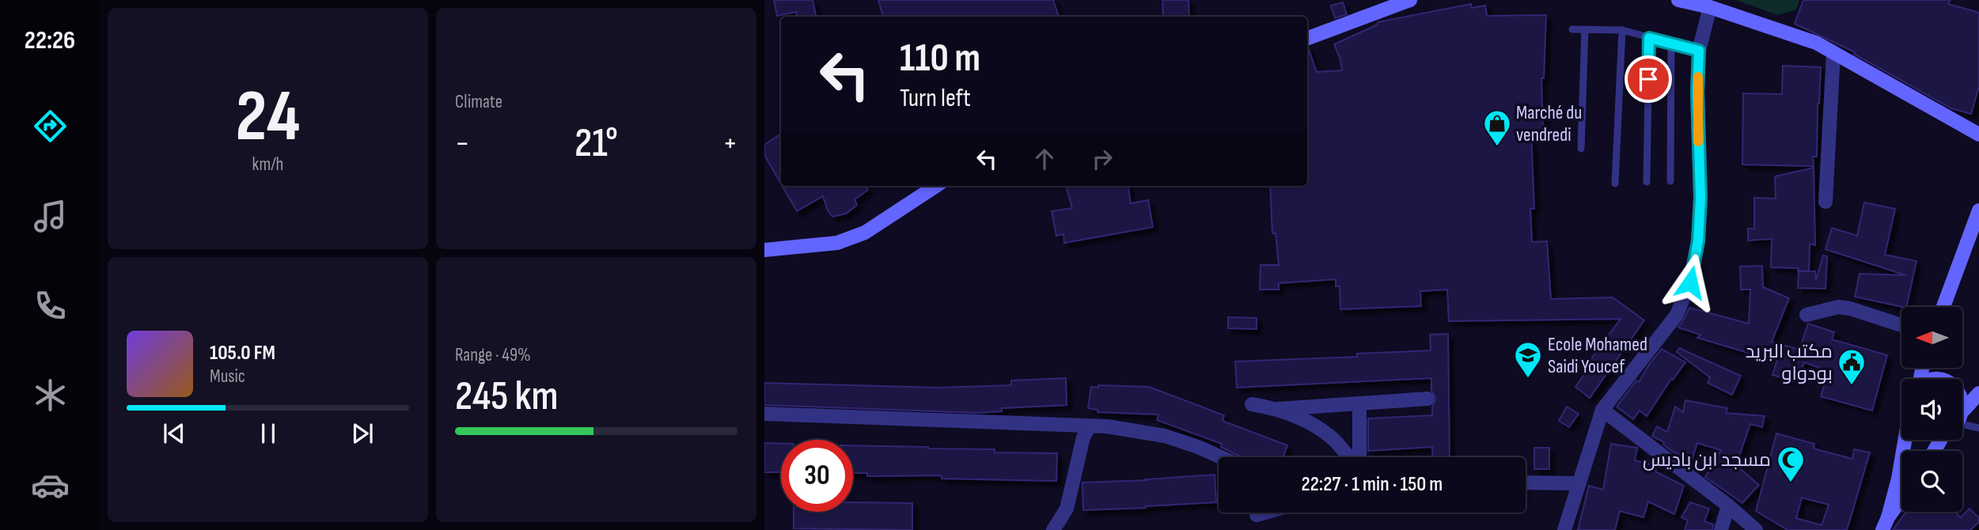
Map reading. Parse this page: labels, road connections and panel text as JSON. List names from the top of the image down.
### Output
{
  "places": {
    "shop": ["Marché du vendredi"],
    "school or university": ["Ecole Mohamed Saidi Youcef"],
    "public building": ["مكتب البريد بودواو"],
    "mosque": ["مسجد ابن باديس"]
  },
  "north": "left",
  "page": {
    "tabs": "22:26",
    "tile": [
      ["24", "km/h"],
      "Climate",
      ["Range · 49%", "245 km"]
    ],
    "turn": ["110 m", "Turn left"],
    "heat": ["−", "21°", "+"],
    "song": ["105.0 FM", "Music"],
    "limit": "30",
    "trip": "22:27 · 1 min · 150 m"
  }
}
